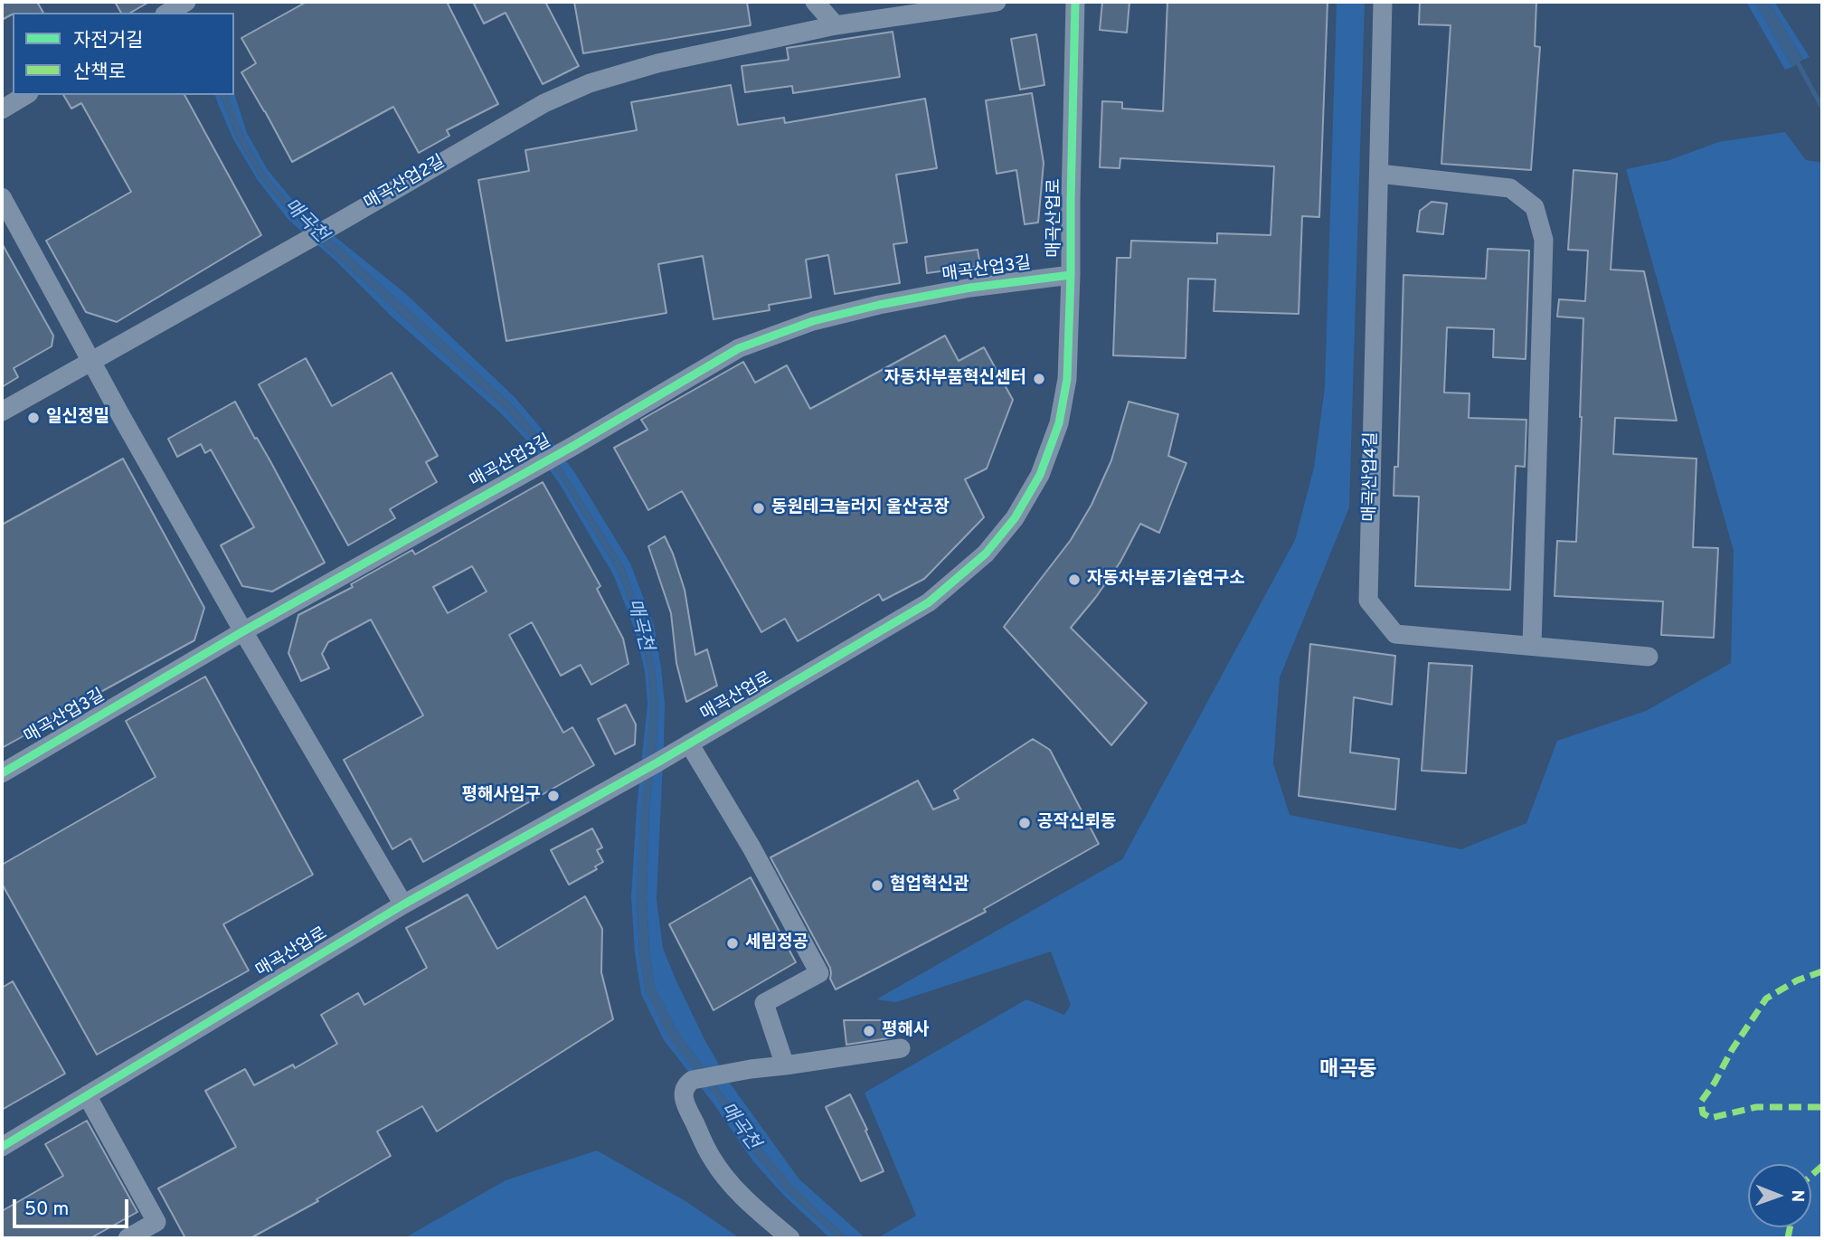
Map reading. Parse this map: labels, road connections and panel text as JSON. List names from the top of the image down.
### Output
{
  "streets": {
    "street": [
      "매곡산업2길",
      "매곡산업로",
      "매곡산업3길",
      "매곡산업4길"
    ]
  },
  "crossings": [
    ["매곡산업로", "매곡산업3길"]
  ],
  "districts": ["매곡동"],
  "water": ["매곡천"],
  "places": [
    "자동차부품혁신센터",
    "일신정밀",
    "동원테크놀러지 울산공장",
    "자동차부품기술연구소",
    "평해사입구",
    "공작신뢰동",
    "협업혁신관",
    "세림정공",
    "평해사"
  ],
  "legend": ["자전거길", "산책로"],
  "scale_bar": "50 m",
  "north": "right"
}
